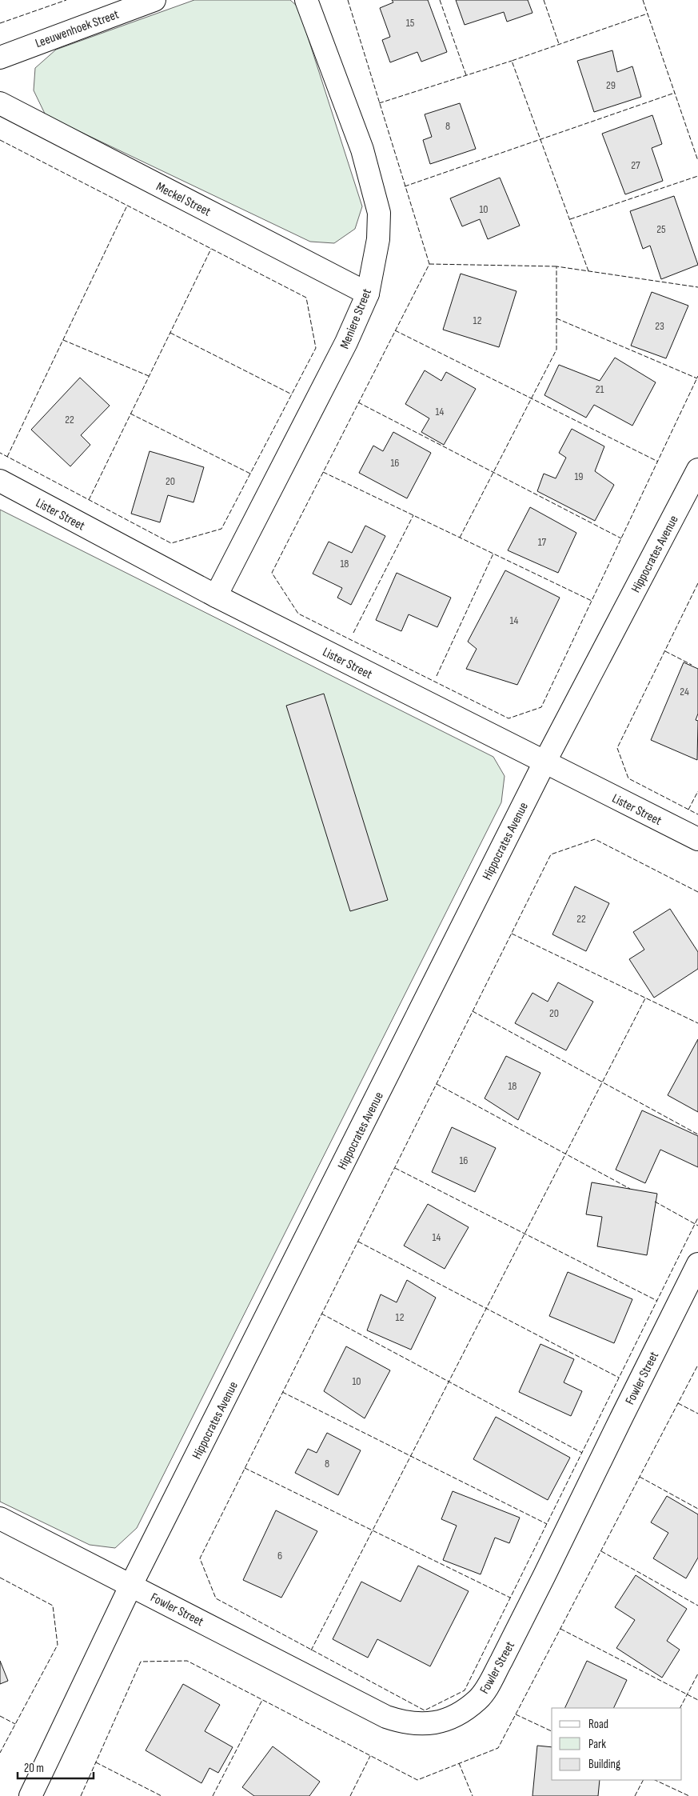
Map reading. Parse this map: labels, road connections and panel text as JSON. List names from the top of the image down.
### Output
{
  "streets": {
    "street": [
      "Leeuwenhoek Street",
      "Meckel Street",
      "Meniere Street",
      "Lister Street",
      "Hippocrates Avenue",
      "Fowler Street"
    ]
  },
  "crossings": [
    ["Meckel Street", "Meniere Street"],
    ["Meniere Street", "Lister Street"],
    ["Lister Street", "Hippocrates Avenue"],
    ["Hippocrates Avenue", "Fowler Street"]
  ],
  "house_numbers": [
    "15",
    "29",
    "8",
    "27",
    "10",
    "25",
    "12",
    "23",
    "21",
    "14",
    "22",
    "16",
    "19",
    "20",
    "17",
    "18",
    "14",
    "24",
    "22",
    "20",
    "18",
    "16",
    "14",
    "12",
    "10",
    "8",
    "6"
  ],
  "legend": ["Road", "Park", "Building"],
  "scale_bar": "20 m"
}
